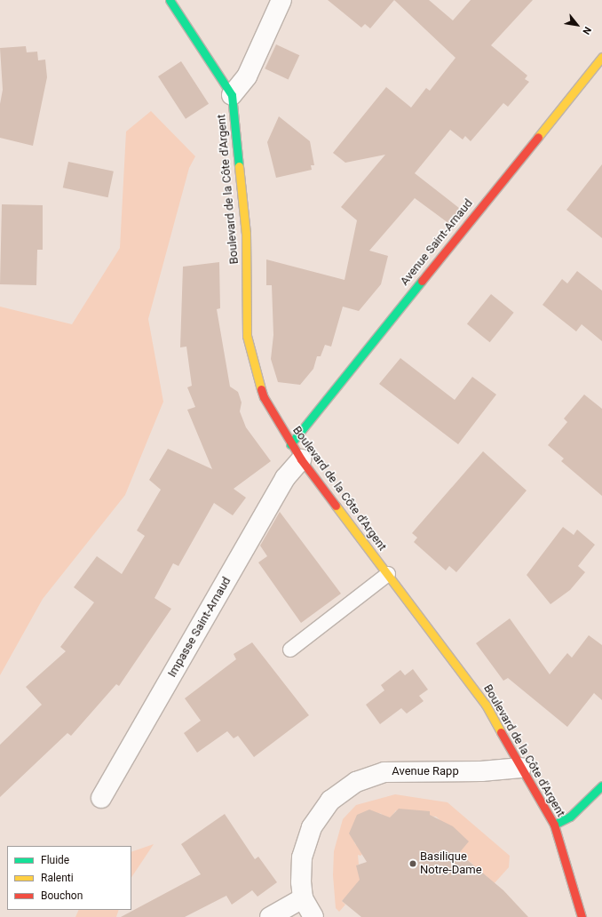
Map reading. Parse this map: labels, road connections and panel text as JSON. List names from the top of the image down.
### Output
{
  "streets": {
    "main road": ["Boulevard de la Côte d'Argent", "Avenue Saint-Arnaud"],
    "street": ["Impasse Saint-Arnaud", "Avenue Rapp"]
  },
  "crossings": [
    ["Boulevard de la Côte d'Argent", "Avenue Saint-Arnaud"],
    ["Boulevard de la Côte d'Argent", "Impasse Saint-Arnaud"],
    ["Boulevard de la Côte d'Argent", "Avenue Rapp"],
    ["Avenue Saint-Arnaud", "Impasse Saint-Arnaud"]
  ],
  "places": ["Basilique Notre-Dame"],
  "legend": ["Fluide", "Ralenti", "Bouchon"],
  "north": "bottom right"
}
